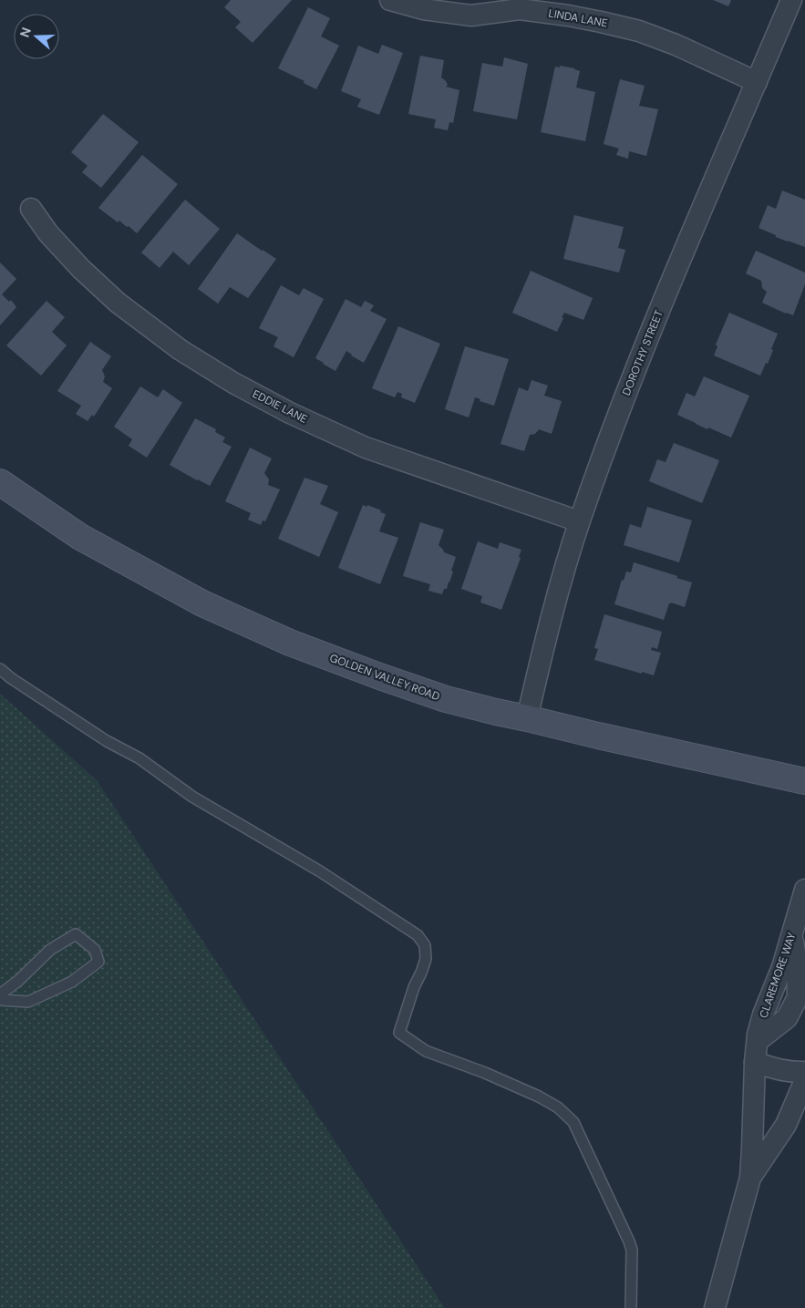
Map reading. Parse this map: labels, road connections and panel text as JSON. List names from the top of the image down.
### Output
{
  "streets": {
    "main road": ["GOLDEN VALLEY ROAD"],
    "street": [
      "LINDA LANE",
      "DOROTHY STREET",
      "EDDIE LANE",
      "CLAREMORE WAY"
    ]
  },
  "crossings": [
    ["LINDA LANE", "DOROTHY STREET"],
    ["DOROTHY STREET", "EDDIE LANE"],
    ["DOROTHY STREET", "GOLDEN VALLEY ROAD"]
  ],
  "north": "left"
}
